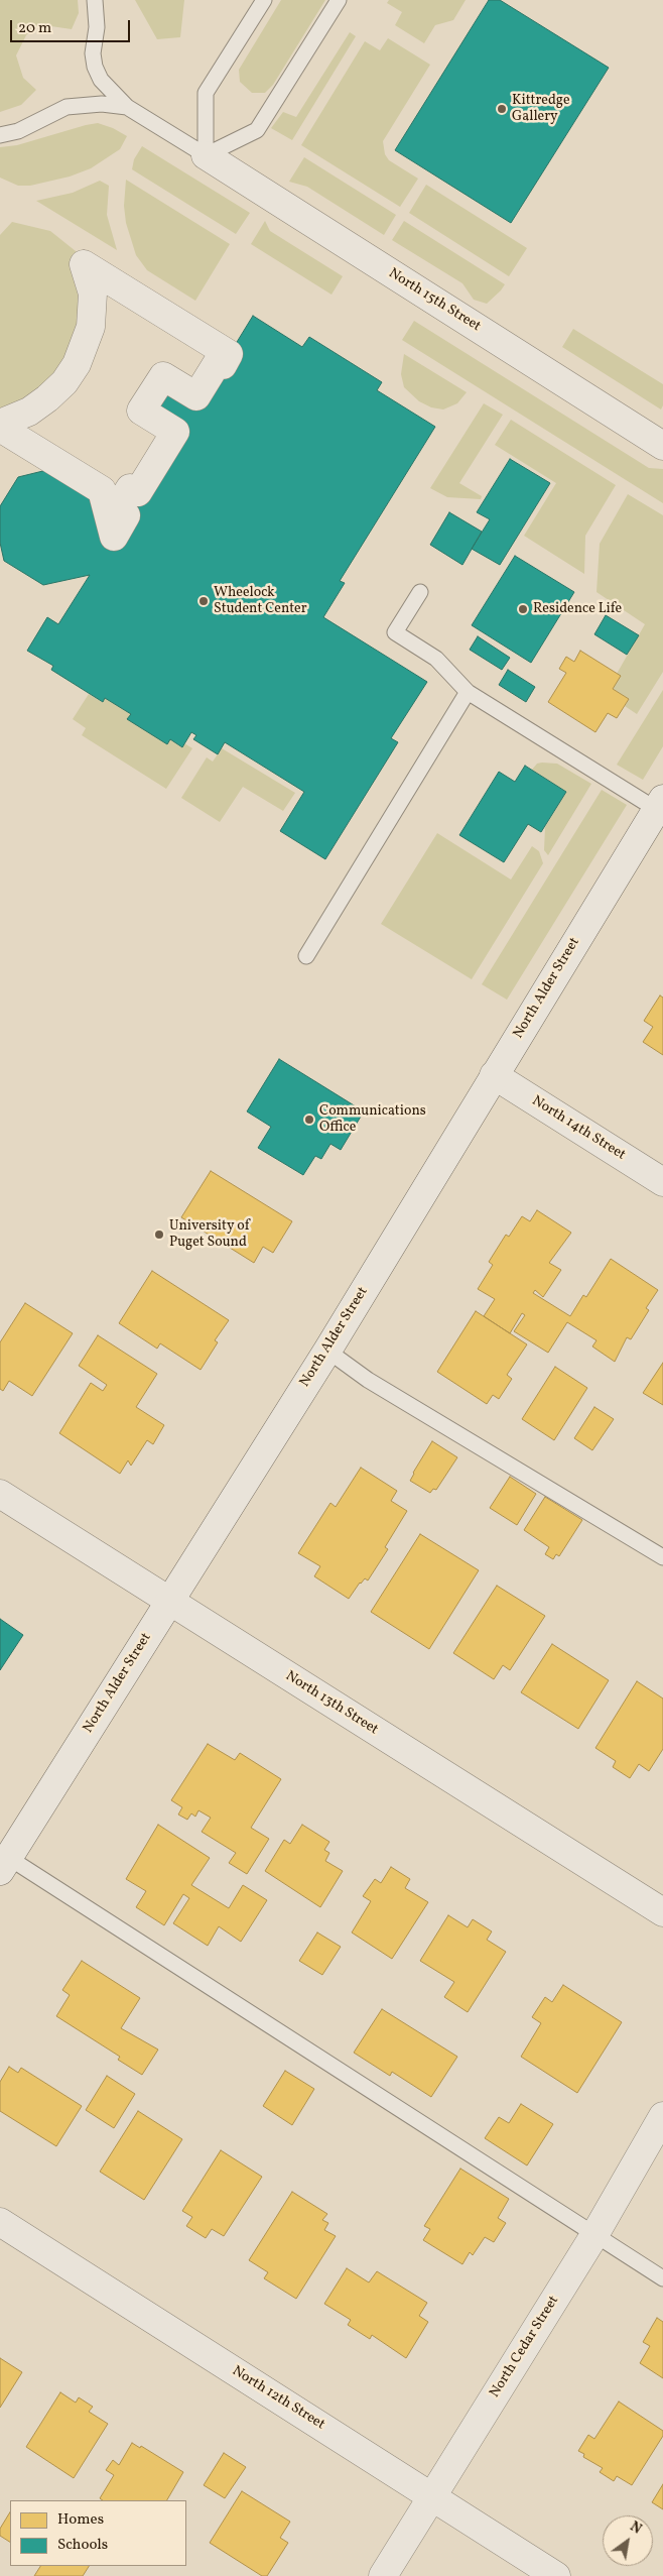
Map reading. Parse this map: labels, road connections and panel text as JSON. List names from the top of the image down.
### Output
{
  "streets": {
    "street": [
      "North 15th Street",
      "North Alder Street",
      "North 14th Street",
      "North 13th Street",
      "North Cedar Street",
      "North 12th Street"
    ]
  },
  "crossings": [
    ["North Alder Street", "North 14th Street"],
    ["North Alder Street", "North 13th Street"],
    ["North Cedar Street", "North 12th Street"]
  ],
  "places": [
    "Kittredge Gallery",
    "Wheelock Student Center",
    "Residence Life",
    "Communications Office",
    "University of Puget Sound"
  ],
  "legend": ["Homes", "Schools"],
  "scale_bar": "20 m",
  "north": "top right"
}
